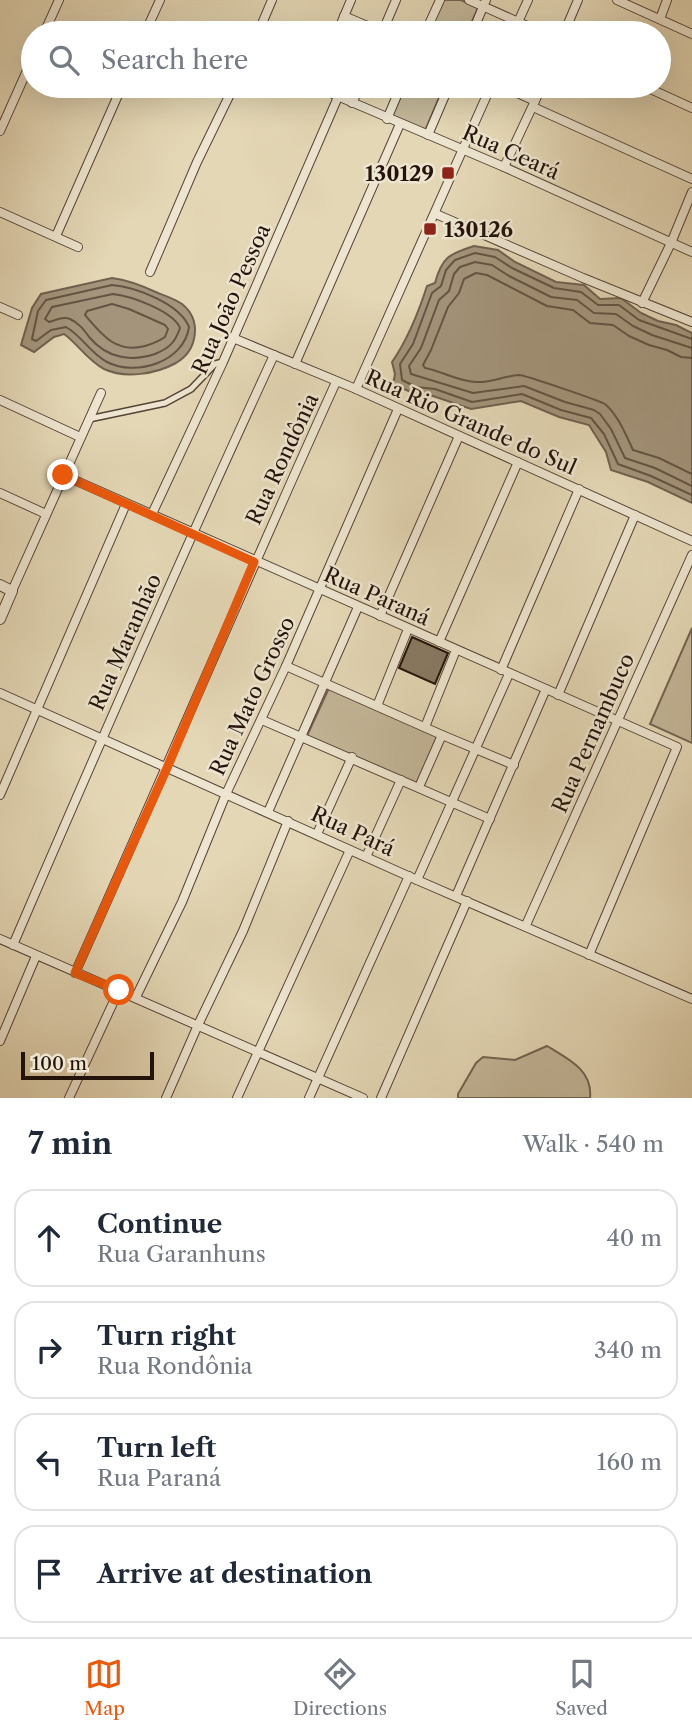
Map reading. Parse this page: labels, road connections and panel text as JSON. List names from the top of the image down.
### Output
{
  "streets": {
    "street": [
      "Rua Ceará",
      "Rua João Pessoa",
      "Rua Rio Grande do Sul",
      "Rua Rondônia",
      "Rua Paraná",
      "Rua Maranhão",
      "Rua Mato Grosso",
      "Rua Pernambuco",
      "Rua Pará"
    ]
  },
  "crossings": [
    ["Rua João Pessoa", "Rua Rio Grande do Sul"],
    ["Rua João Pessoa", "Rua Paraná"],
    ["Rua Rio Grande do Sul", "Rua Rondônia"],
    ["Rua Rio Grande do Sul", "Rua Maranhão"],
    ["Rua Rio Grande do Sul", "Rua Mato Grosso"],
    ["Rua Rondônia", "Rua Paraná"],
    ["Rua Rondônia", "Rua Pará"],
    ["Rua Paraná", "Rua Maranhão"],
    ["Rua Paraná", "Rua Mato Grosso"],
    ["Rua Paraná", "Rua Pernambuco"],
    ["Rua Paraná", "Rua Pará"],
    ["Rua Maranhão", "Rua Pará"],
    ["Rua Mato Grosso", "Rua Pará"],
    ["Rua Pernambuco", "Rua Pará"]
  ],
  "places": {
    "transit": ["130129", "130126"]
  },
  "scale_bar": "100 m",
  "page": {
    "search": "Search here",
    "scale": "100 m",
    "heading": ["7 min", "Walk · 540 m"],
    "list": [
      ["Continue", "Rua Garanhuns", "40 m"],
      ["Turn right", "Rua Rondônia", "340 m"],
      ["Turn left", "Rua Paraná", "160 m"],
      "Arrive at destination"
    ],
    "nav": ["Map", "Directions", "Saved"]
  }
}
